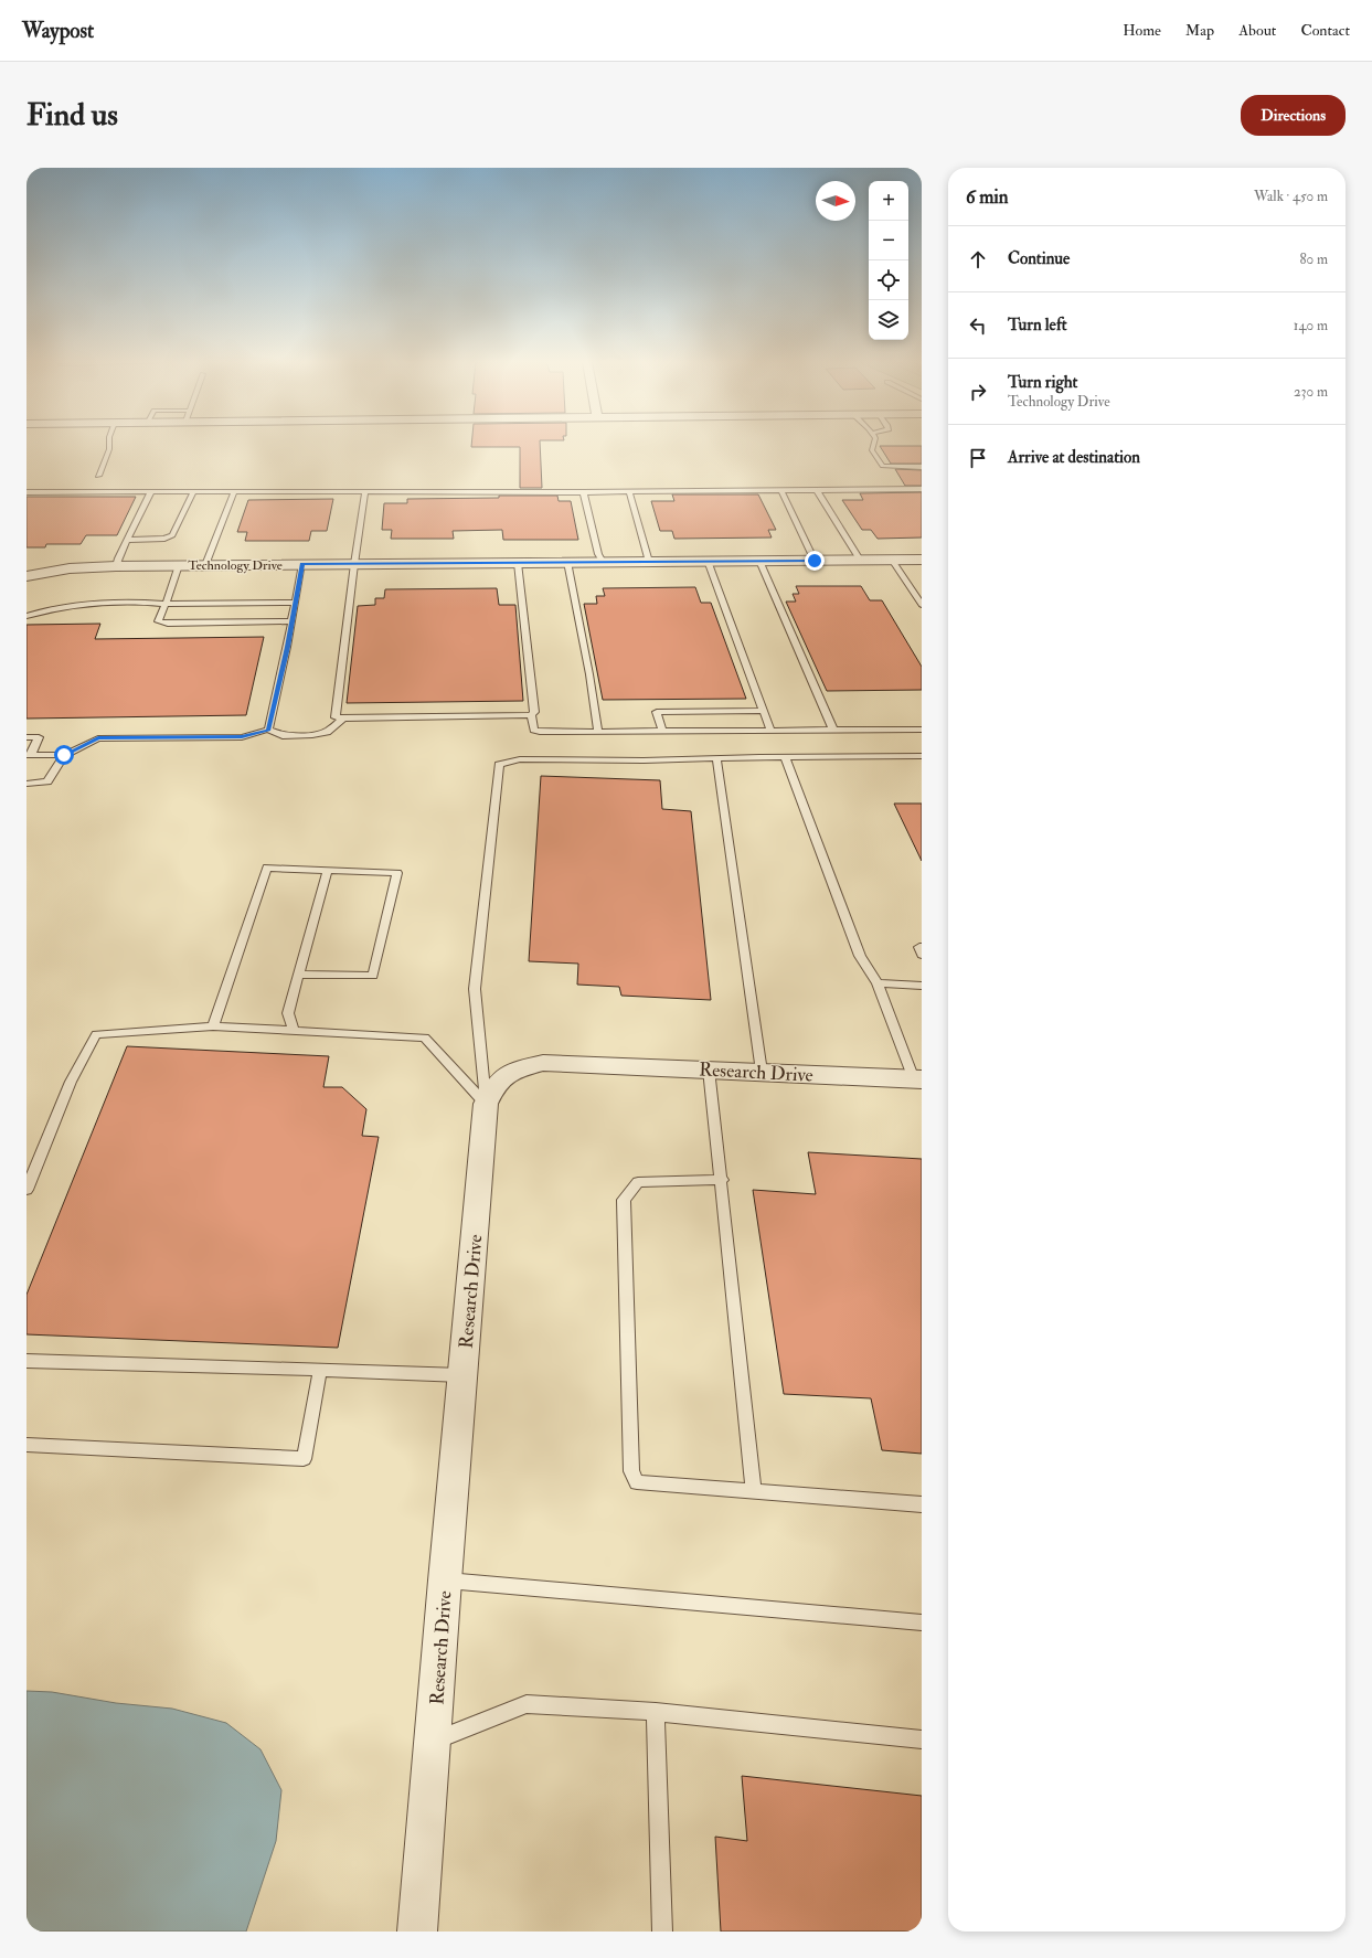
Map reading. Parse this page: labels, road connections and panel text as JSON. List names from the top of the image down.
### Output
{
  "streets": {
    "street": ["Technology Drive", "Research Drive"]
  },
  "north": "right",
  "page": {
    "header": "Waypost",
    "nav": [
      "Home",
      "Map",
      "About",
      "Contact"
    ],
    "buttons": "Directions",
    "title": "Find us",
    "heading": ["6 min", "Walk · 450 m"],
    "map_buttons": ["+", "−"],
    "list": [
      ["Continue", "80 m"],
      ["Turn left", "140 m"],
      ["Turn right", "Technology Drive", "230 m"],
      "Arrive at destination"
    ]
  }
}
